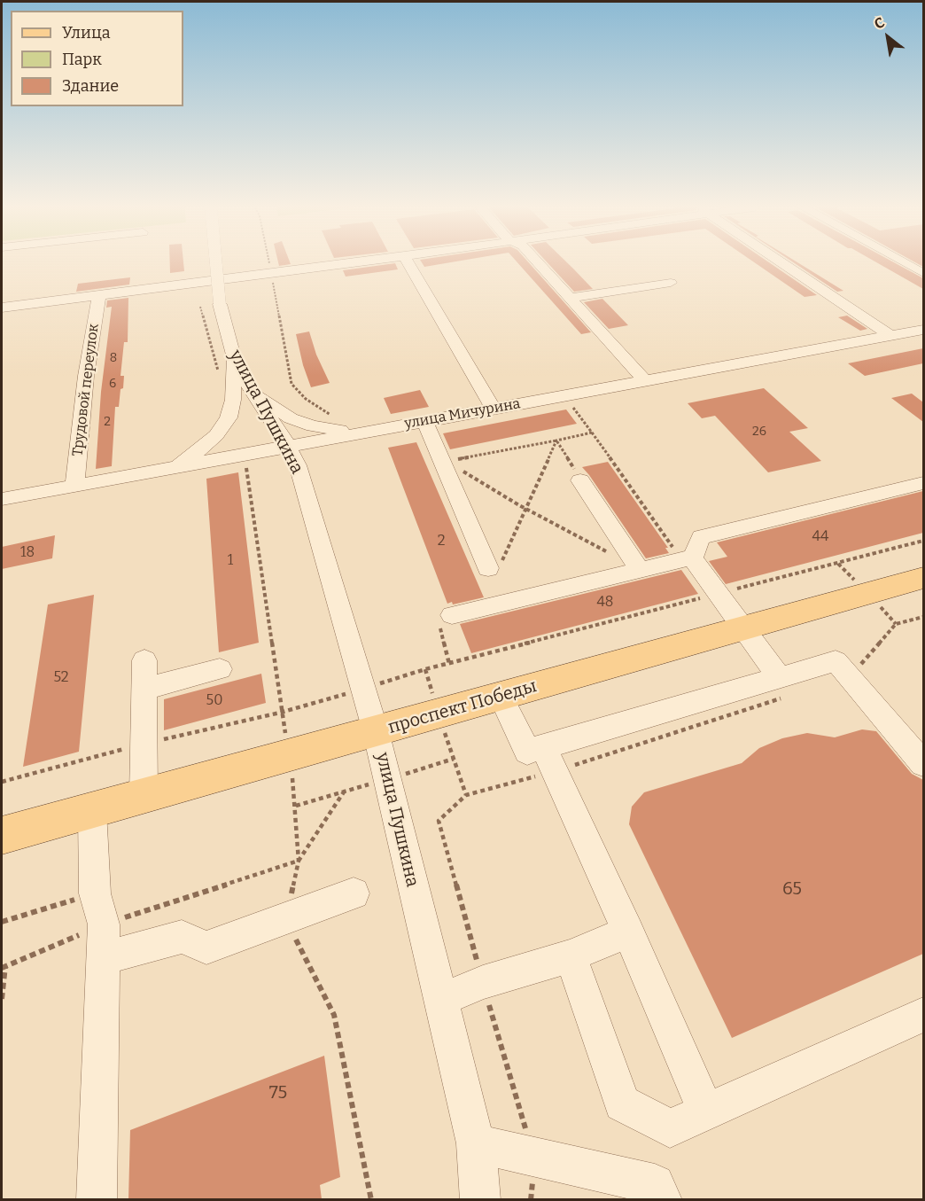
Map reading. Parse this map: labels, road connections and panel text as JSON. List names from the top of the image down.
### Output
{
  "streets": {
    "main road": ["проспект Победы"],
    "street": ["Трудовой переулок", "улица Пушкина", "улица Мичурина"]
  },
  "crossings": [
    ["Трудовой переулок", "улица Мичурина"],
    ["улица Пушкина", "улица Мичурина"],
    ["улица Пушкина", "проспект Победы"]
  ],
  "house_numbers": [
    "8",
    "6",
    "2",
    "26",
    "44",
    "2",
    "18",
    "1",
    "48",
    "52",
    "50",
    "65",
    "75"
  ],
  "legend": ["Улица", "Парк", "Здание"],
  "north": "top left"
}
